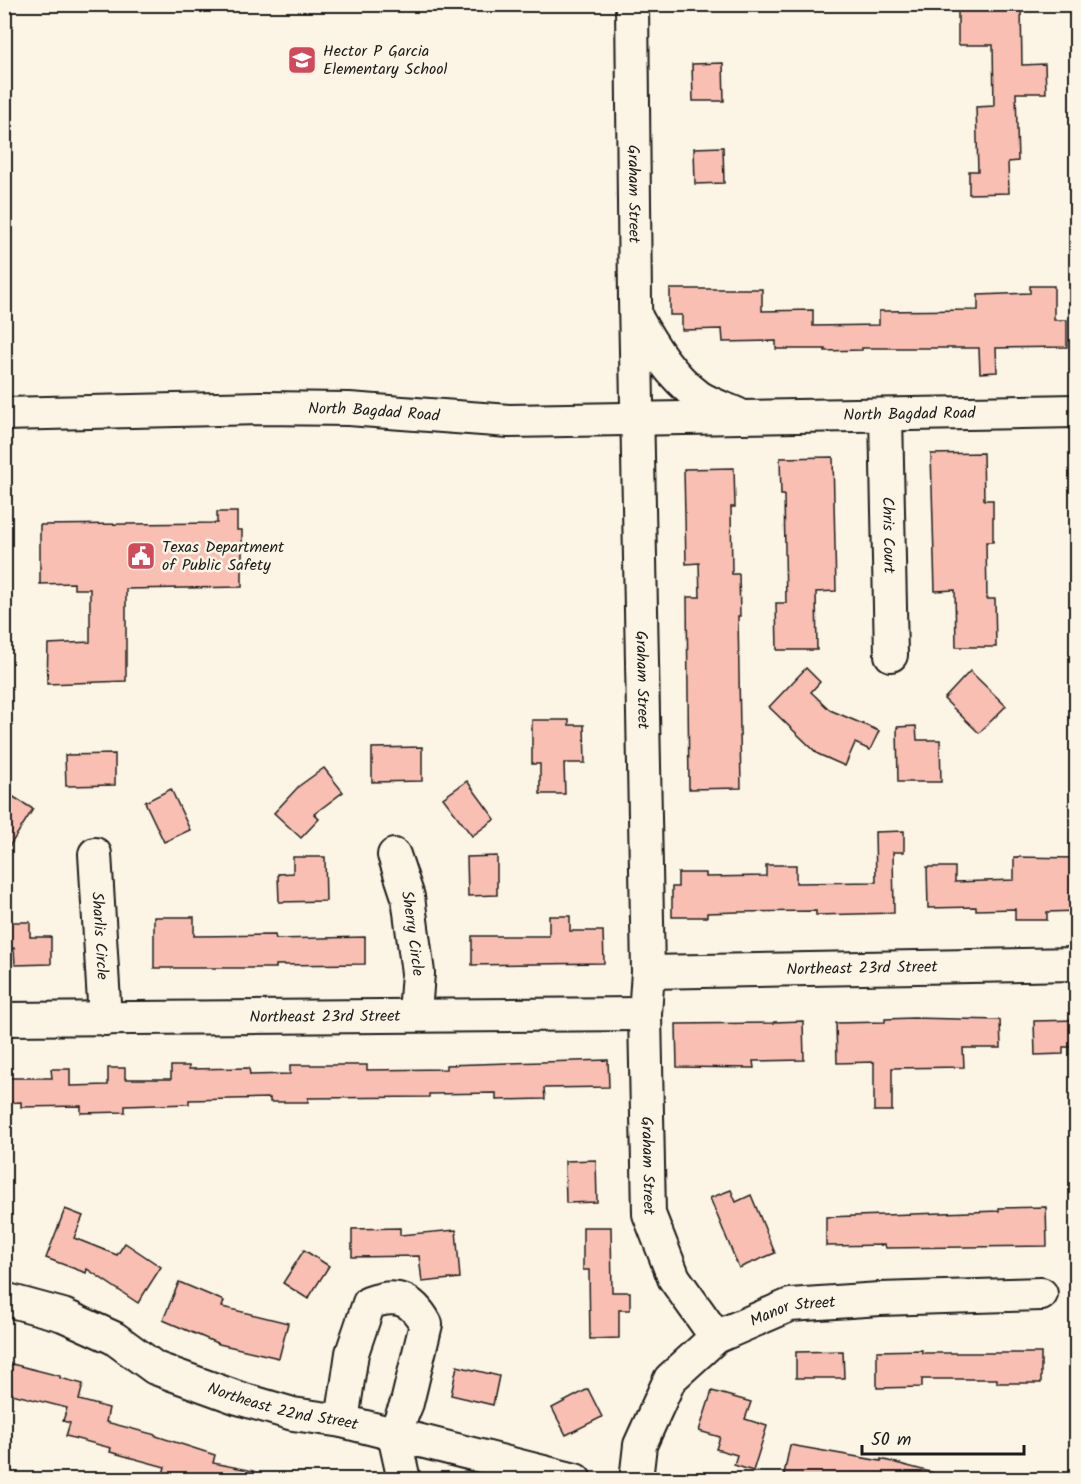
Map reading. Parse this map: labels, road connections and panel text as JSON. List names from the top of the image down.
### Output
{
  "streets": {
    "street": [
      "Graham Street",
      "North Bagdad Road",
      "Chris Court",
      "Sherry Circle",
      "Sharlis Circle",
      "Northeast 23rd Street",
      "Manor Street",
      "Northeast 22nd Street"
    ]
  },
  "crossings": [
    ["Graham Street", "North Bagdad Road"],
    ["Graham Street", "Northeast 23rd Street"],
    ["Graham Street", "Manor Street"],
    ["North Bagdad Road", "Chris Court"],
    ["Sherry Circle", "Northeast 23rd Street"],
    ["Sharlis Circle", "Northeast 23rd Street"]
  ],
  "places": {
    "school or university": ["Hector P Garcia Elementary School"],
    "public building": ["Texas Department of Public Safety"]
  },
  "scale_bar": "50 m"
}
